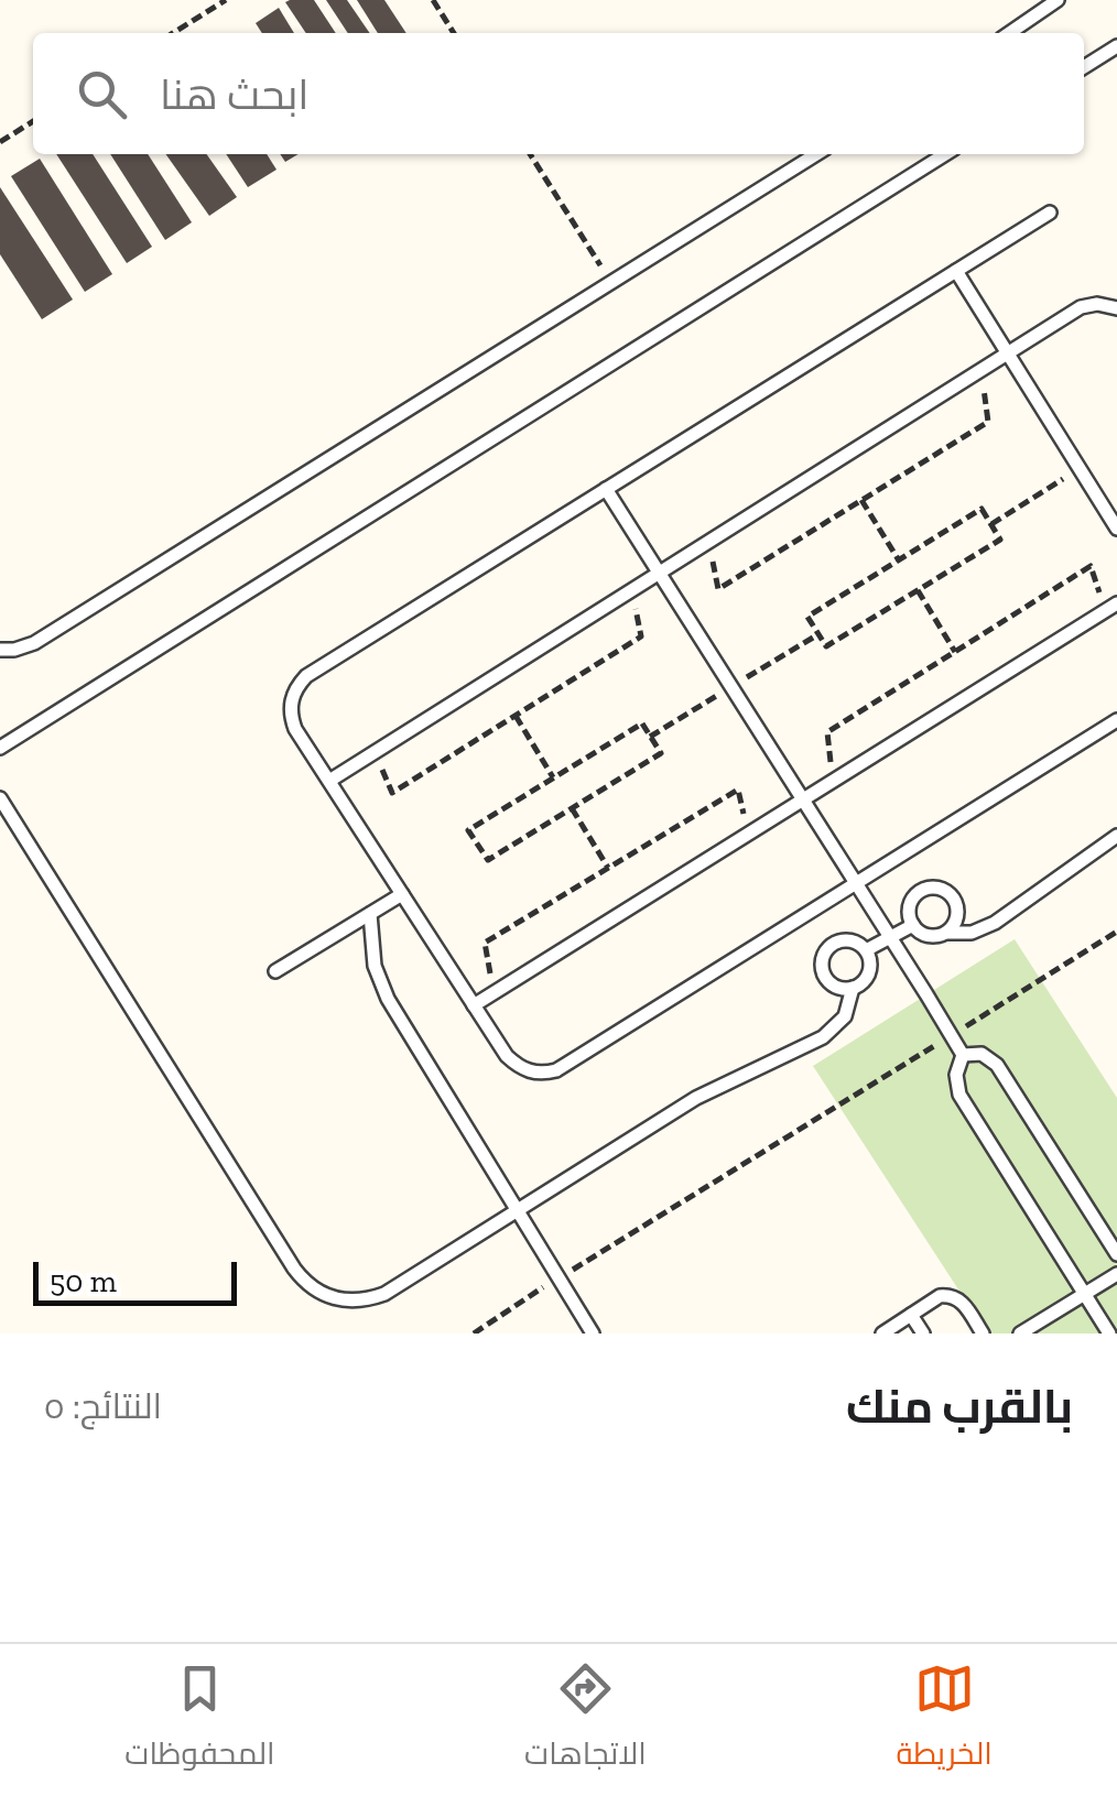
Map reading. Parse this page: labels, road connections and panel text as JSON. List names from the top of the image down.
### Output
{
  "scale_bar": "50 m",
  "page": {
    "search": "ابحث هنا",
    "scale": "50 m",
    "heading": ["بالقرب منك", "النتائج: 0"],
    "nav": ["الخريطة", "الاتجاهات", "المحفوظات"]
  }
}
